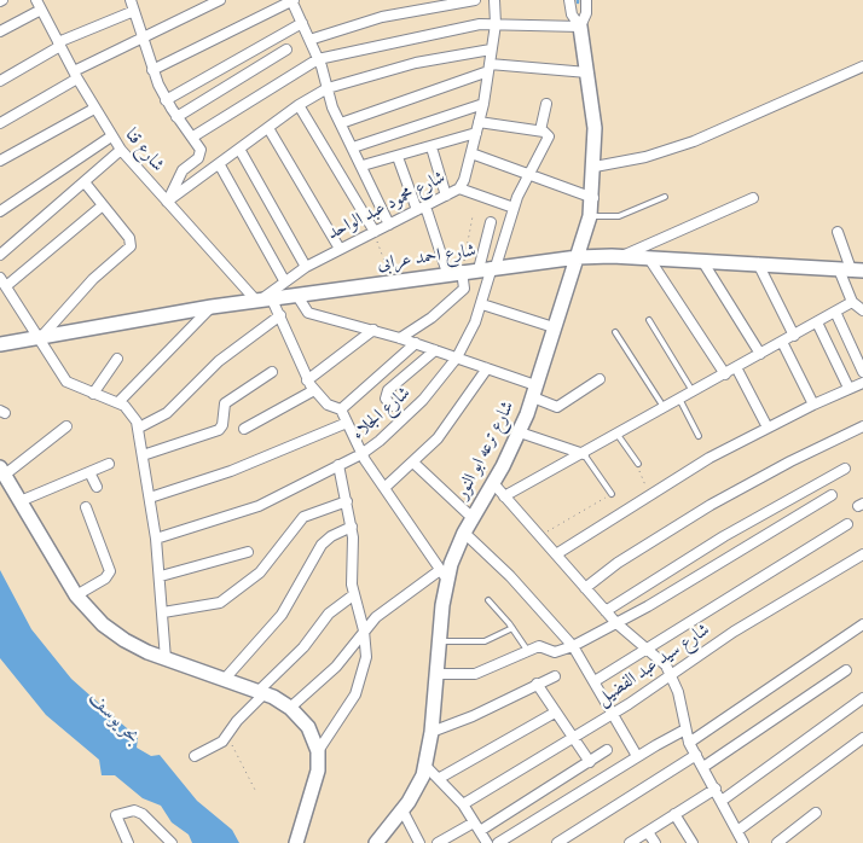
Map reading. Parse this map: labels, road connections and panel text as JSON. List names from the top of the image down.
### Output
{
  "streets": {
    "street": [
      "شارع قنا",
      "شارع محمود عبد الواحد",
      "شارع احمد عرابى",
      "شارع الجلاء",
      "شارع ترعه ابو النور",
      "شارع سيد عبد الفضيل"
    ]
  },
  "crossings": [
    ["شارع قنا", "شارع محمود عبد الواحد"],
    ["شارع قنا", "شارع احمد عرابى"],
    ["شارع محمود عبد الواحد", "شارع احمد عرابى"],
    ["شارع احمد عرابى", "شارع الجلاء"],
    ["شارع احمد عرابى", "شارع ترعه ابو النور"]
  ],
  "water": ["بحر يوسف"]
}
